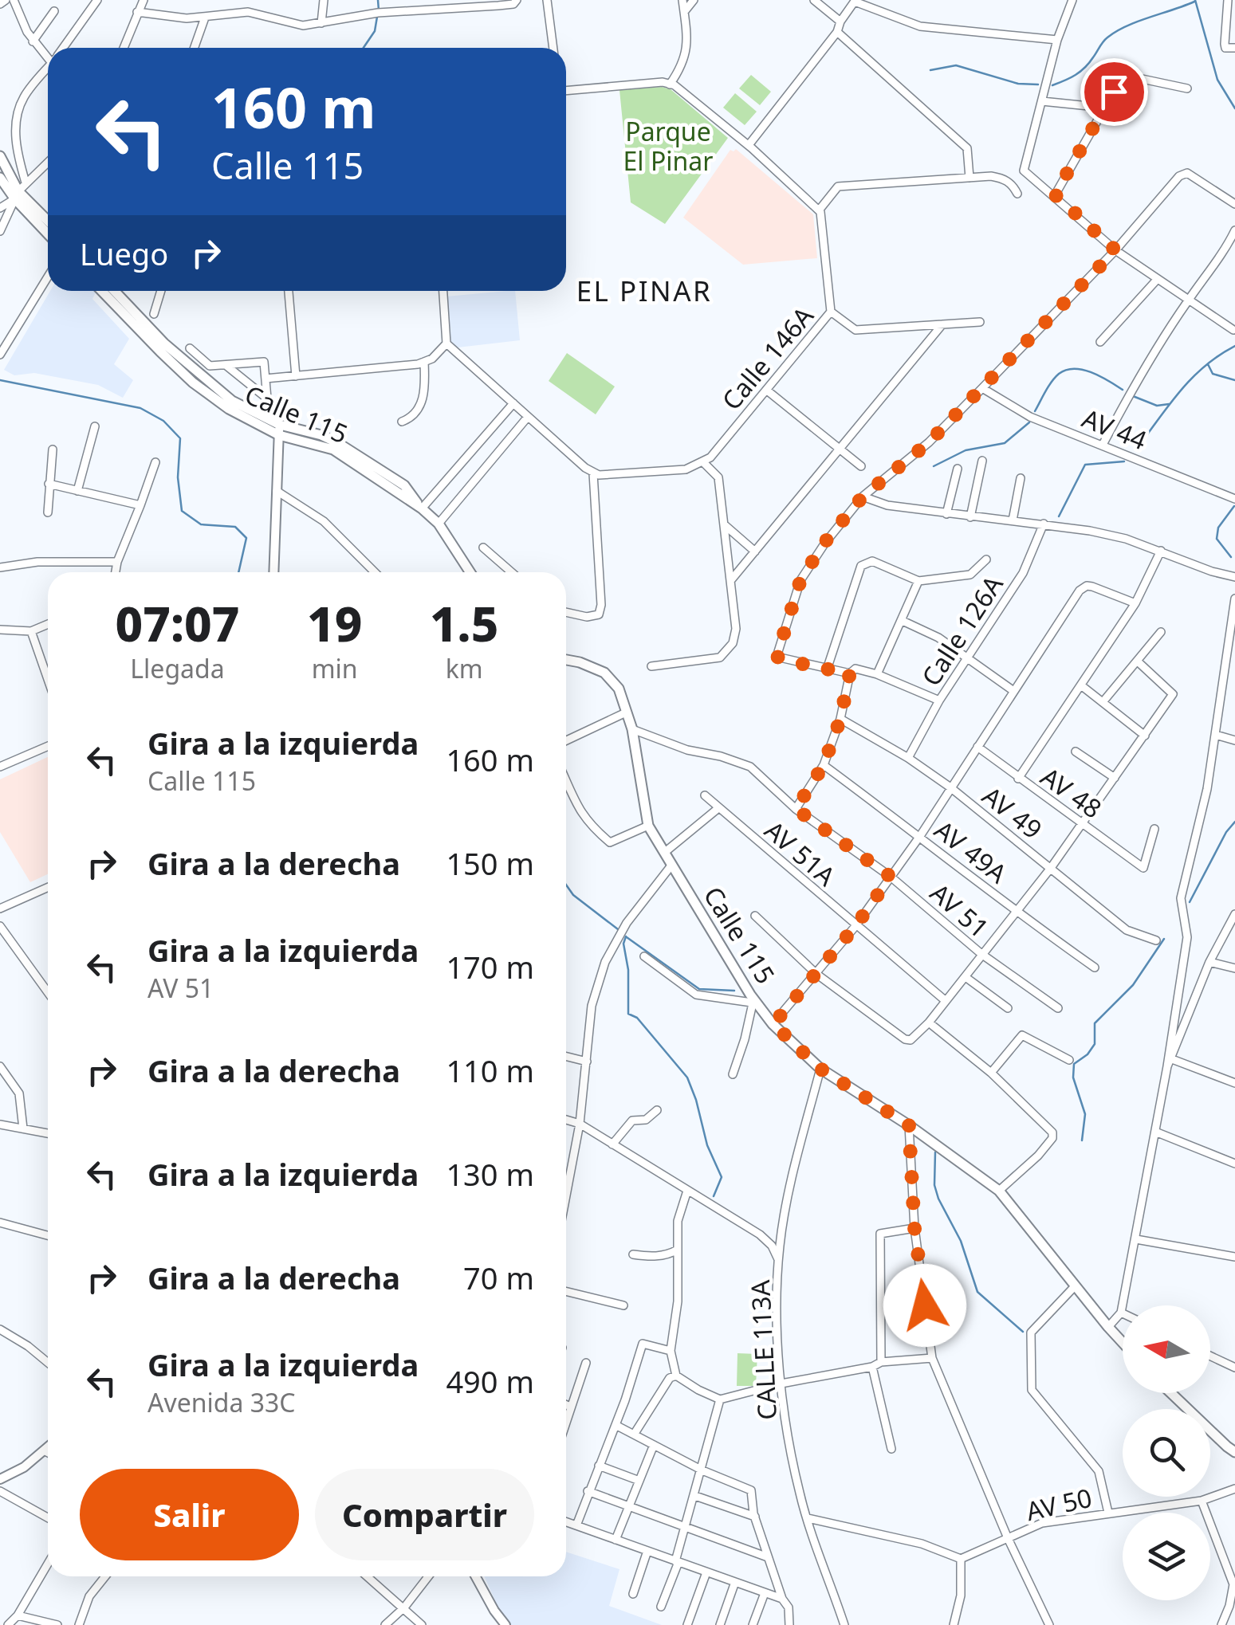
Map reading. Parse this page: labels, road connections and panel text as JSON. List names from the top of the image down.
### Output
{
  "streets": {
    "main road": ["Calle 115"],
    "street": [
      "Calle 146A",
      "AV 44",
      "Calle 126A",
      "AV 48",
      "AV 49",
      "AV 49A",
      "AV 51A",
      "AV 51",
      "CALLE 113A",
      "AV 50"
    ]
  },
  "crossings": [
    ["Calle 115", "AV 51"],
    ["Calle 115", "CALLE 113A"],
    ["Calle 126A", "AV 49"]
  ],
  "districts": ["EL PINAR"],
  "parks": ["Parque El Pinar"],
  "north": "left",
  "page": {
    "turn": ["160 m", "Calle 115"],
    "then": "Luego",
    "eta": [
      "07:07",
      "Llegada",
      "19",
      "min",
      "1.5",
      "km"
    ],
    "list": [
      {
        "name": "Gira a la izquierda",
        "note": "Calle 115",
        "value": "160 m"
      },
      {
        "name": "Gira a la derecha",
        "value": "150 m"
      },
      {
        "name": "Gira a la izquierda",
        "note": "AV 51",
        "value": "170 m"
      },
      {
        "name": "Gira a la derecha",
        "value": "110 m"
      },
      {
        "name": "Gira a la izquierda",
        "value": "130 m"
      },
      {
        "name": "Gira a la derecha",
        "value": "70 m"
      },
      {
        "name": "Gira a la izquierda",
        "note": "Avenida 33C",
        "value": "490 m"
      }
    ],
    "buttons": ["Salir", "Compartir"]
  }
}
